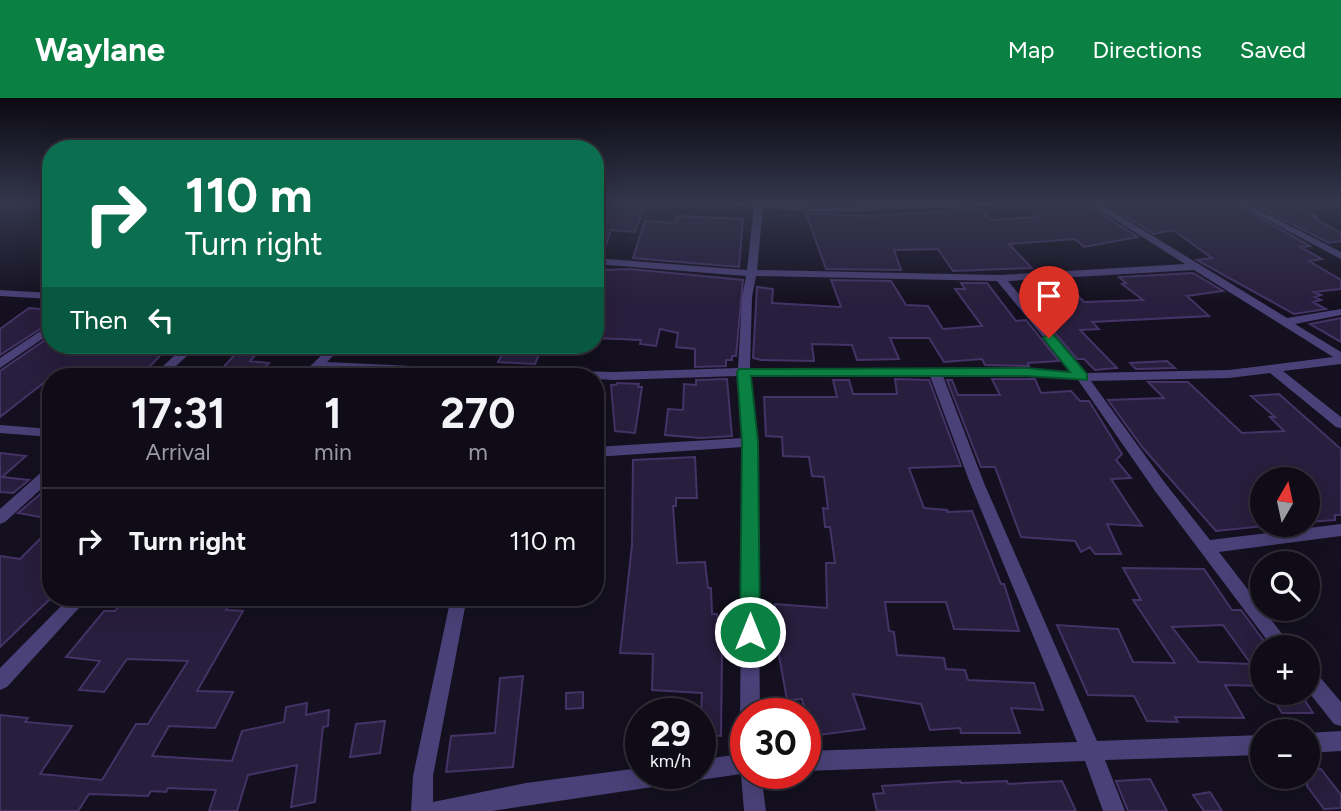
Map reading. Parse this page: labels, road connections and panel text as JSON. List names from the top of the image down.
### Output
{
  "north": "top",
  "page": {
    "header": "Waylane",
    "nav": ["Map", "Directions", "Saved"],
    "turn": ["110 m", "Turn right"],
    "then": "Then",
    "eta": [
      "17:31",
      "Arrival",
      "1",
      "min",
      "270",
      "m"
    ],
    "map_buttons": ["+", "−"],
    "list": [
      {
        "name": "Turn right",
        "value": "110 m"
      }
    ],
    "speed": "29 km/h",
    "limit": "30"
  }
}
